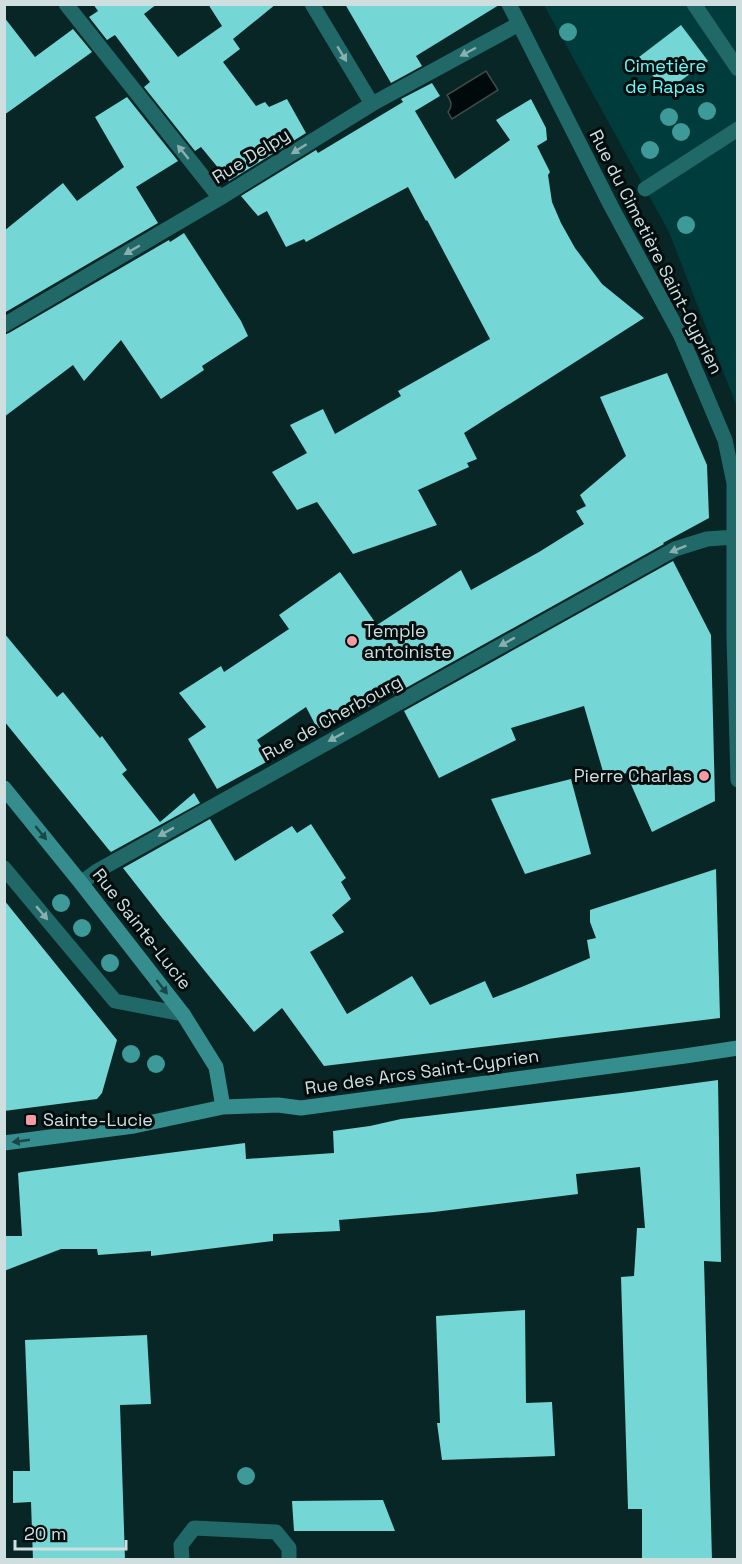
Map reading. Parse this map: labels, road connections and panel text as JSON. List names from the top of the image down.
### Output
{
  "streets": {
    "street": [
      "Rue Delpy",
      "Rue du Cimetière Saint-Cyprien",
      "Rue de Cherbourg",
      "Rue Sainte-Lucie",
      "Rue des Arcs Saint-Cyprien"
    ]
  },
  "crossings": [
    ["Rue Delpy", "Rue du Cimetière Saint-Cyprien"],
    ["Rue du Cimetière Saint-Cyprien", "Rue de Cherbourg"],
    ["Rue de Cherbourg", "Rue Sainte-Lucie"],
    ["Rue Sainte-Lucie", "Rue des Arcs Saint-Cyprien"]
  ],
  "one_way": ["Rue Delpy", "Rue de Cherbourg"],
  "parks": ["Cimetière de Rapas"],
  "places": {
    "other": ["Temple antoiniste", "Pierre Charlas"],
    "transit": ["Sainte-Lucie"]
  },
  "scale_bar": "20 m"
}
